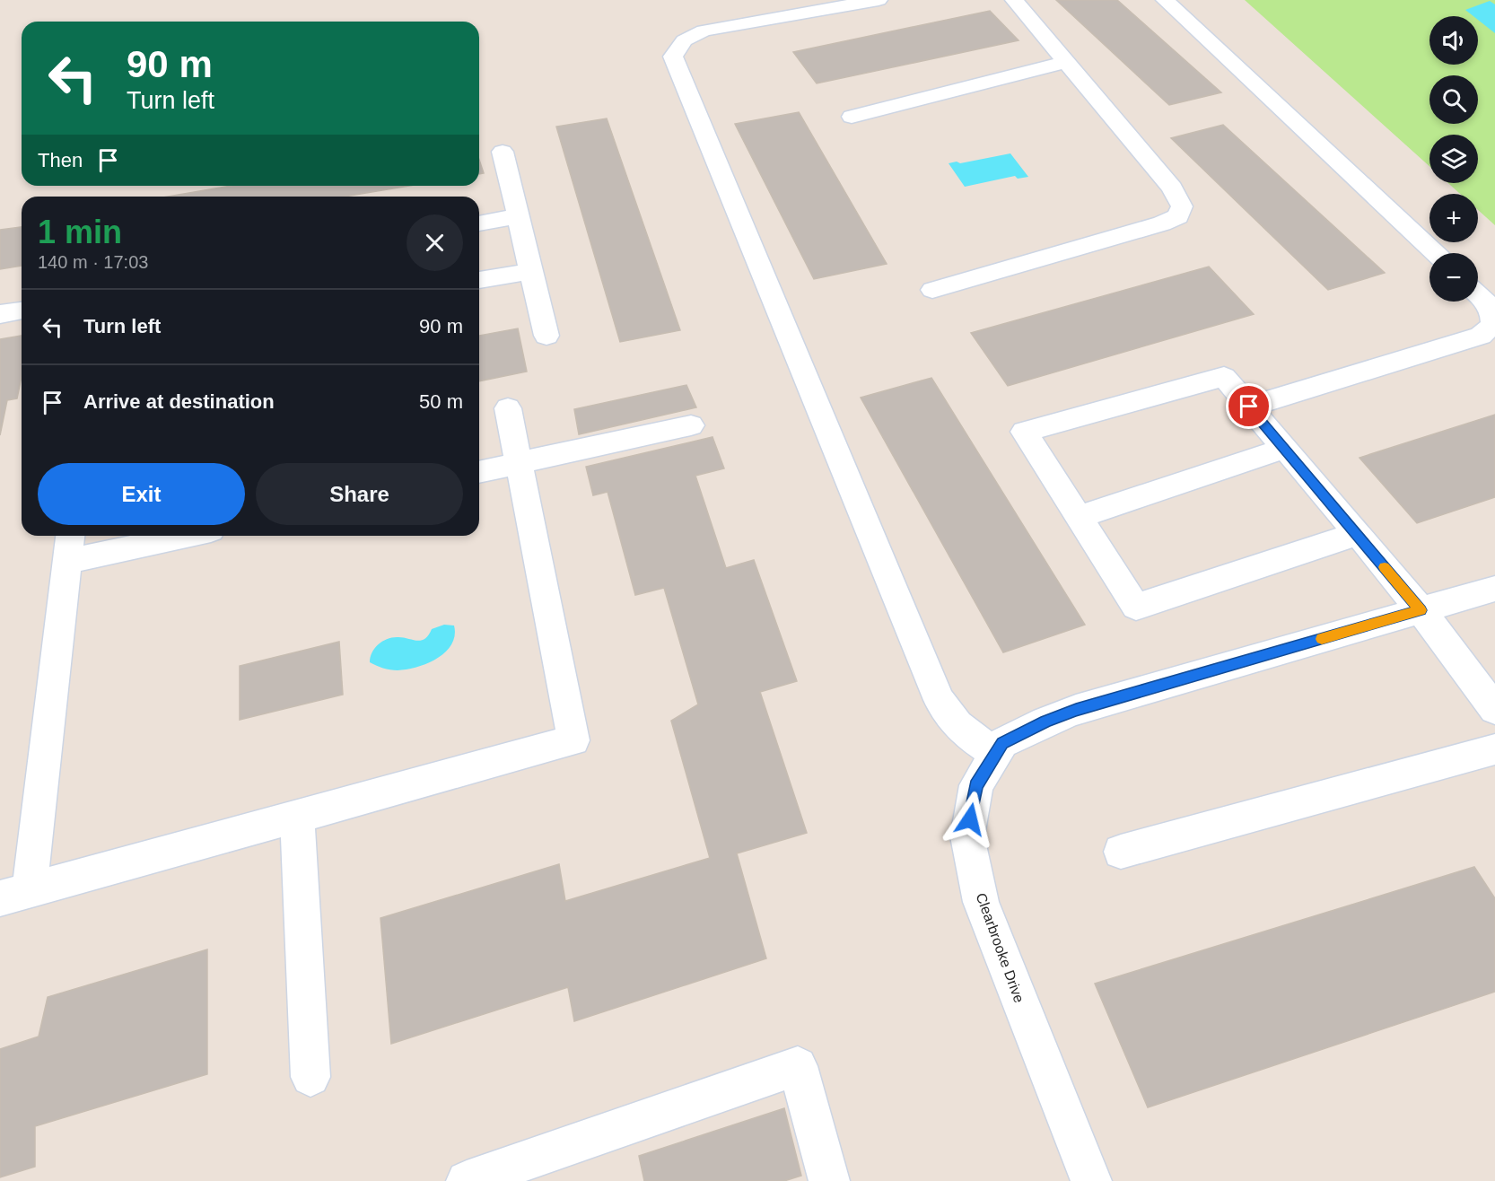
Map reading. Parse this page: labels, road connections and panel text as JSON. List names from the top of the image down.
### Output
{
  "streets": {
    "street": ["Clearbrooke Drive"]
  },
  "page": {
    "map_buttons": ["+", "−"],
    "turn": ["90 m", "Turn left"],
    "then": "Then",
    "heading": ["1 min", "140 m · 17:03"],
    "list": [
      {
        "name": "Turn left",
        "value": "90 m"
      },
      {
        "name": "Arrive at destination",
        "value": "50 m"
      }
    ],
    "buttons": ["Exit", "Share"]
  }
}
